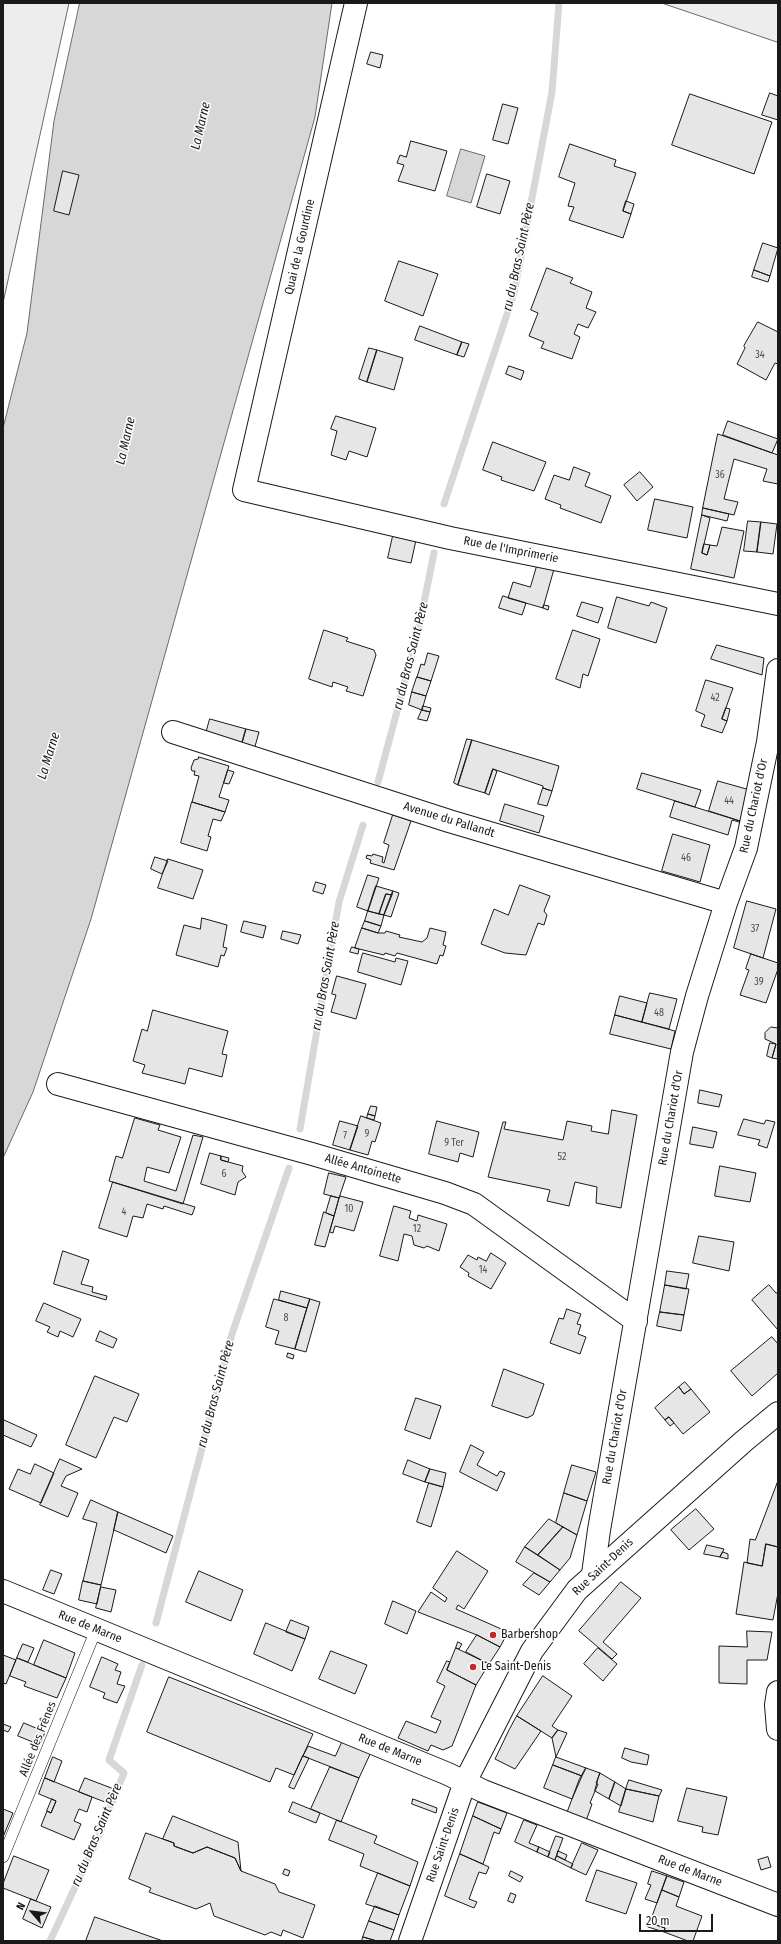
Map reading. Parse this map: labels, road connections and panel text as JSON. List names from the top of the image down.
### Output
{
  "streets": {
    "street": [
      "Quai de la Gourdine",
      "Rue de l'Imprimerie",
      "Rue du Chariot d'Or",
      "Avenue du Pallandt",
      "Allée Antoinette",
      "Rue Saint-Denis",
      "Rue de Marne"
    ],
    "lane": ["Allée des Frênes"]
  },
  "crossings": [
    ["Quai de la Gourdine", "Rue de l'Imprimerie"],
    ["Rue du Chariot d'Or", "Avenue du Pallandt"],
    ["Rue du Chariot d'Or", "Allée Antoinette"],
    ["Rue du Chariot d'Or", "Rue Saint-Denis"],
    ["Rue Saint-Denis", "Rue de Marne"],
    ["Rue de Marne", "Allée des Frênes"]
  ],
  "water": ["La Marne", "ru du Bras Saint Père"],
  "places": ["Barbershop", "Le Saint-Denis"],
  "house_numbers": [
    "34",
    "36",
    "42",
    "44",
    "46",
    "37",
    "39",
    "48",
    "9",
    "7",
    "9 Ter",
    "52",
    "6",
    "10",
    "4",
    "12",
    "14",
    "8"
  ],
  "scale_bar": "20 m",
  "north": "top left"
}
